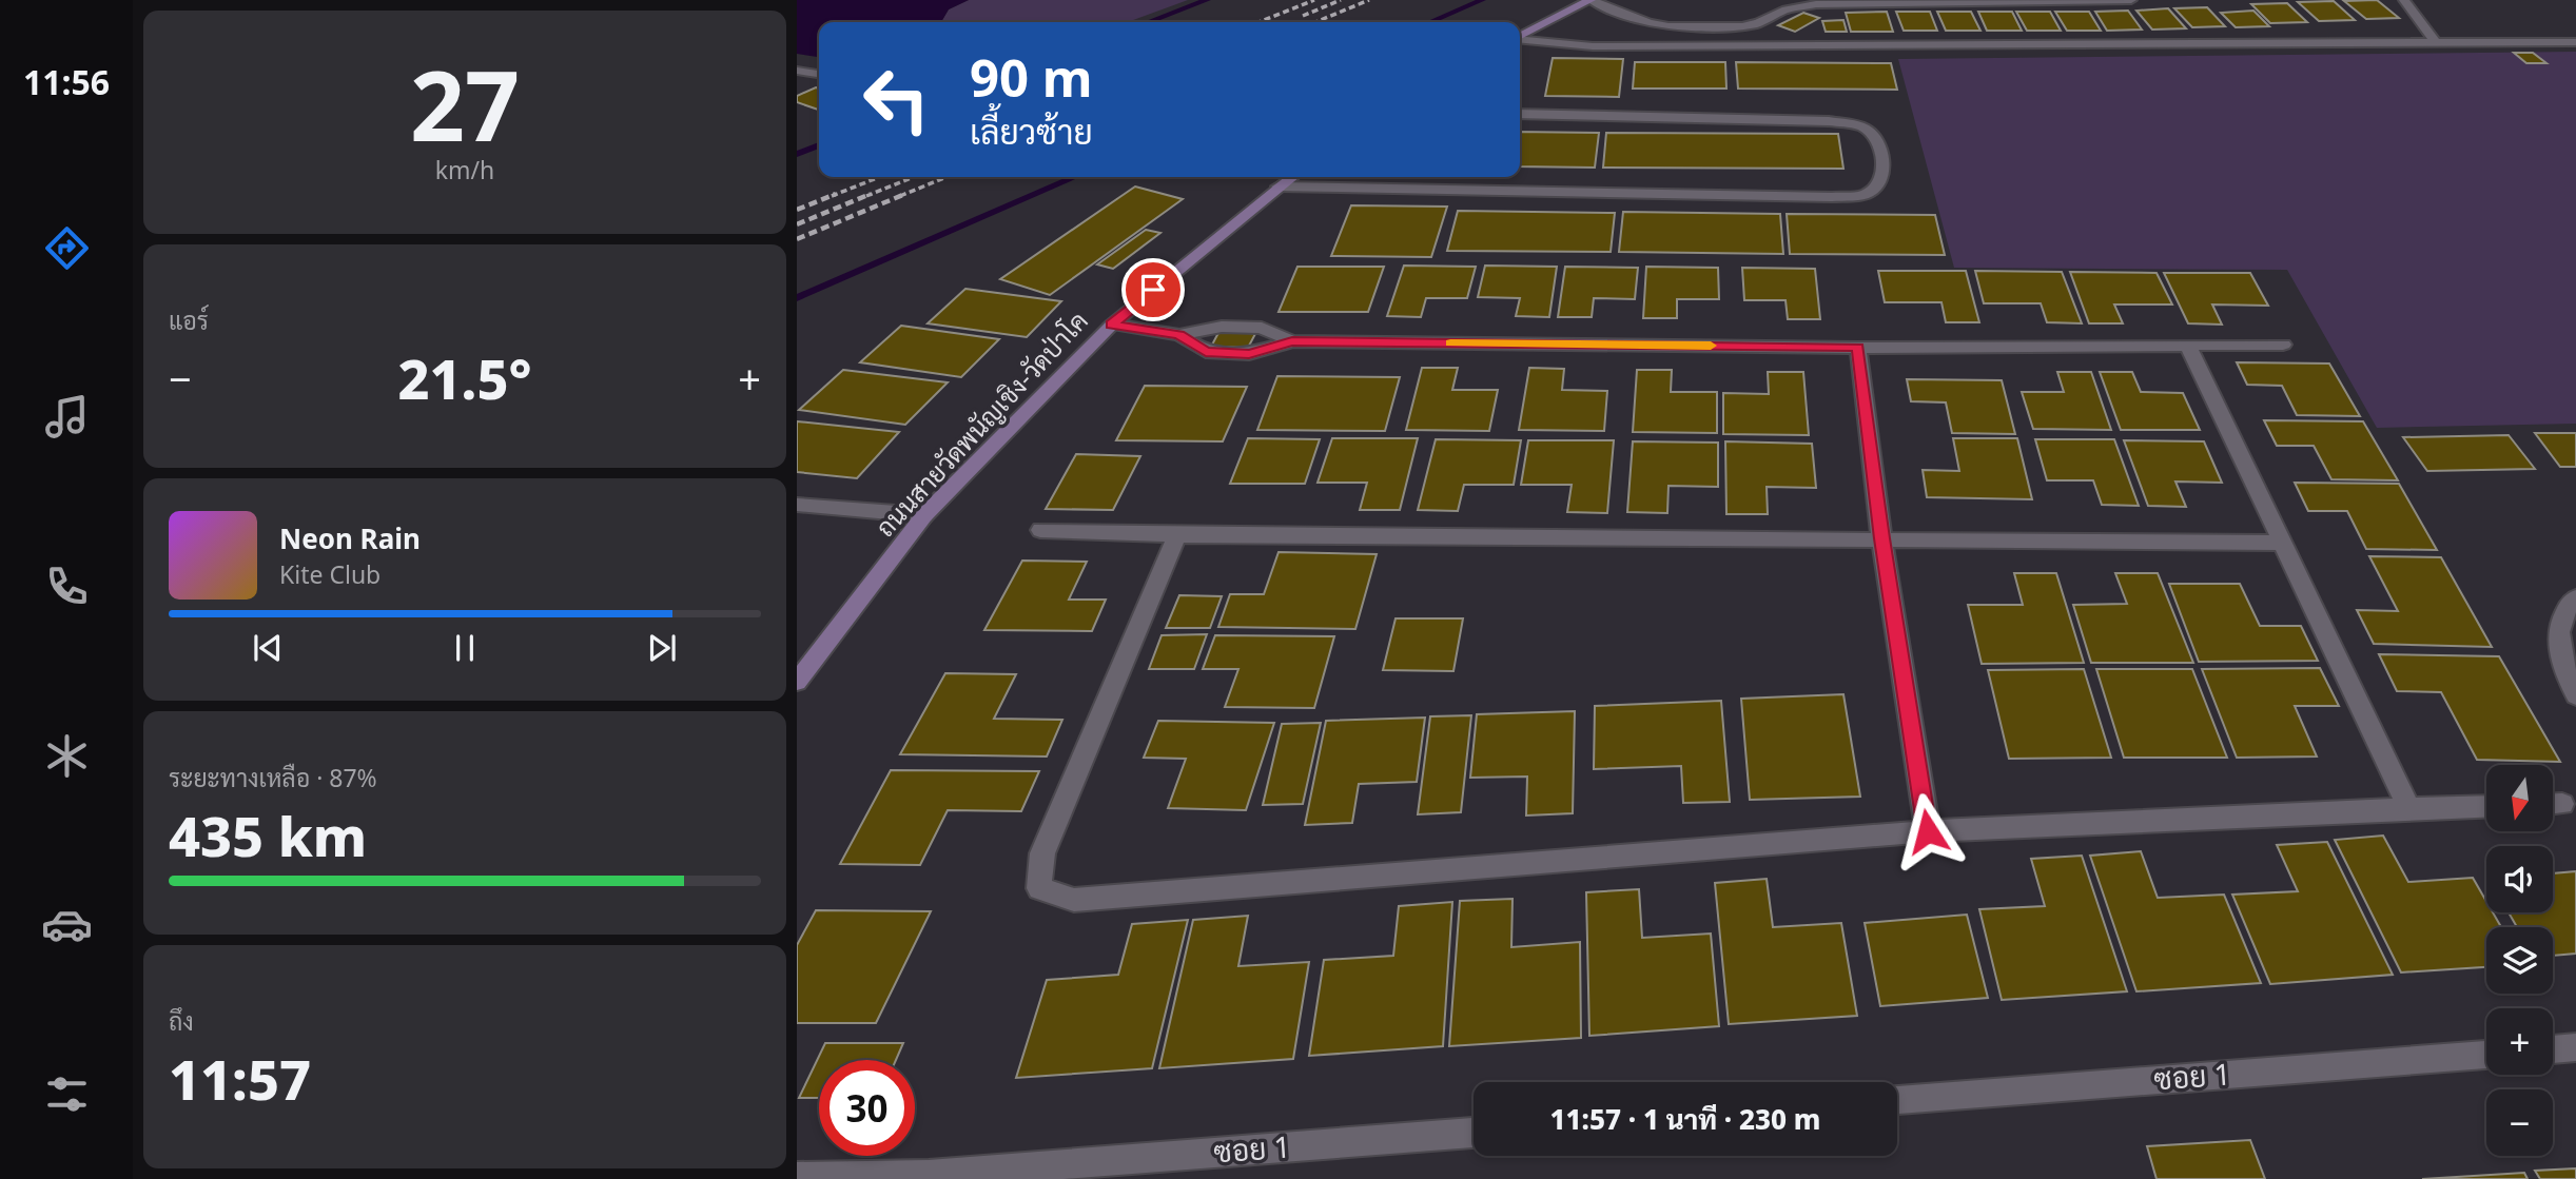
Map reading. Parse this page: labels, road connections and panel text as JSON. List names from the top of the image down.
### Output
{
  "streets": {
    "main road": ["ถนนสายวัดพนัญเชิง-วัดป่าโค"],
    "street": ["ซอย 1"]
  },
  "north": "bottom",
  "page": {
    "tabs": "11:56",
    "tile": [
      ["27", "km/h"],
      "แอร์",
      ["ระยะทางเหลือ · 87%", "435 km"],
      ["ถึง", "11:57"]
    ],
    "turn": ["90 m", "เลี้ยวซ้าย"],
    "heat": ["−", "21.5°", "+"],
    "song": ["Neon Rain", "Kite Club"],
    "map_buttons": ["+", "−"],
    "limit": "30",
    "trip": "11:57 · 1 นาที · 230 m"
  }
}
